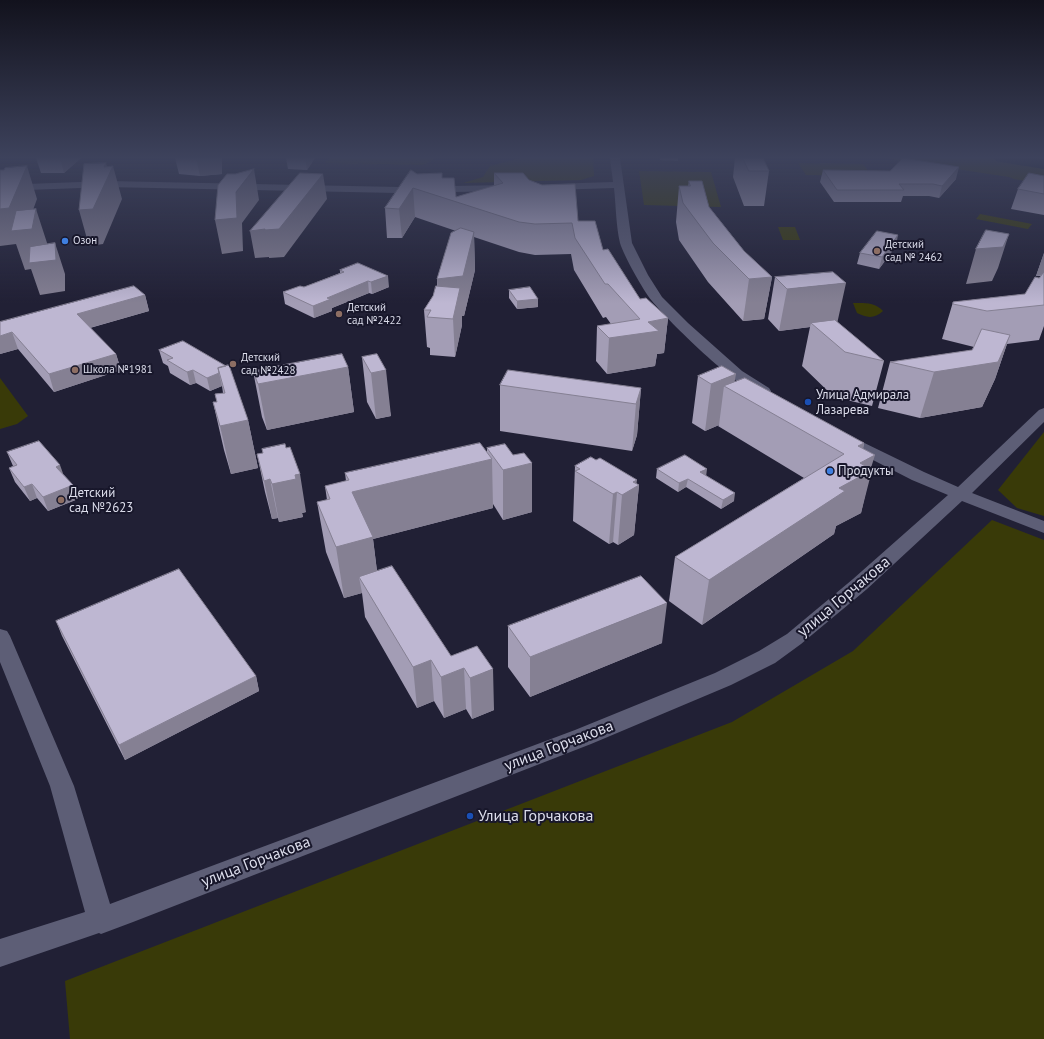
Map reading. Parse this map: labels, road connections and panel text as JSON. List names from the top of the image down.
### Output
{
  "streets": {
    "street": ["улица Горчакова"]
  },
  "places": [
    "Озон",
    "Детский сад № 2462",
    "Детский сад №2422",
    "Детский сад №2428",
    "Школа №1981",
    "Улица Адмирала Лазарева",
    "Продукты",
    "Детский сад №2623",
    "Улица Горчакова"
  ]
}
